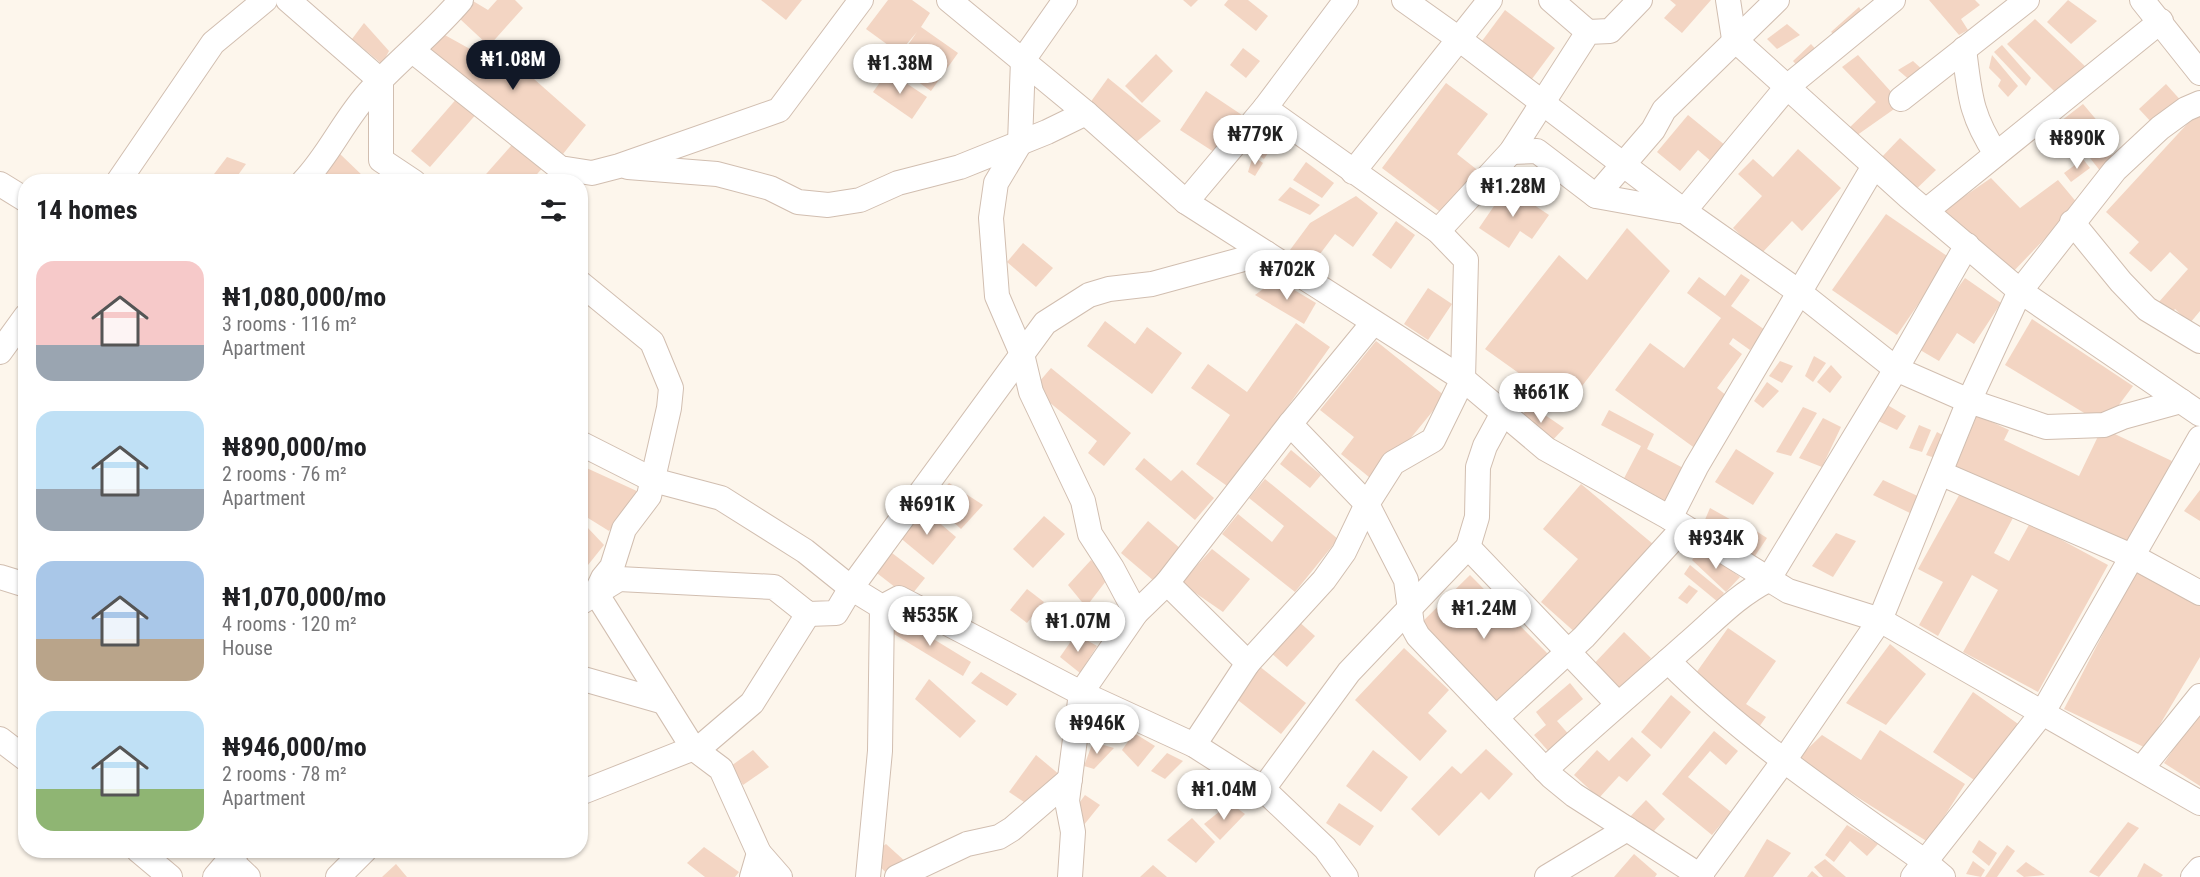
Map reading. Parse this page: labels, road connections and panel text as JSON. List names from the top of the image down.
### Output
{
  "page": {
    "price": [
      "₦1.08M",
      "₦1.38M",
      "₦779K",
      "₦890K",
      "₦1.28M",
      "₦702K",
      "₦661K",
      "₦691K",
      "₦934K",
      "₦1.24M",
      "₦535K",
      "₦1.07M",
      "₦946K",
      "₦1.04M"
    ],
    "heading": "14 homes",
    "list": [
      {
        "name": "₦1,080,000/mo",
        "note": "3 rooms · 116 m² · Apartment"
      },
      {
        "name": "₦890,000/mo",
        "note": "2 rooms · 76 m² · Apartment"
      },
      {
        "name": "₦1,070,000/mo",
        "note": "4 rooms · 120 m² · House"
      },
      {
        "name": "₦946,000/mo",
        "note": "2 rooms · 78 m² · Apartment"
      }
    ]
  }
}
